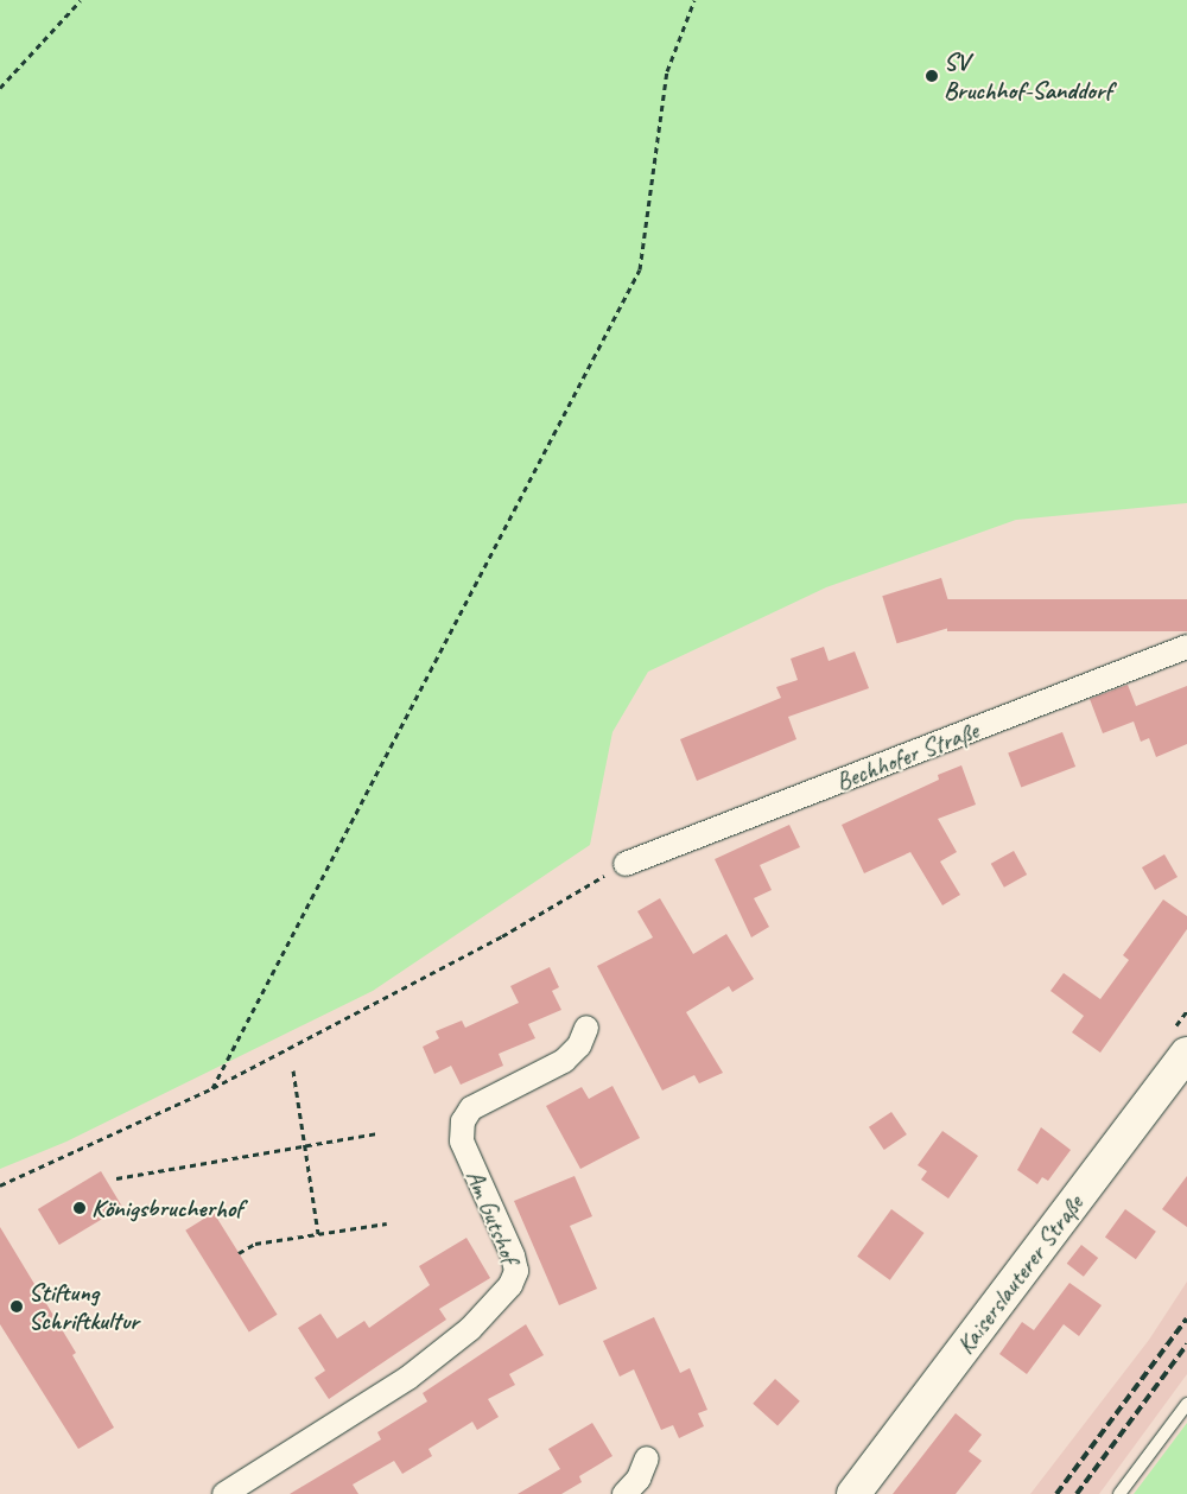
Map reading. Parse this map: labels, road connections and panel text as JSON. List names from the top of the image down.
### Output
{
  "streets": {
    "main road": ["Kaiserslauterer Straße"],
    "street": ["Bechhofer Straße", "Am Gutshof"]
  },
  "places": ["SV Bruchhof-Sanddorf", "Königsbrucherhof", "Stiftung Schriftkultur"]
}
